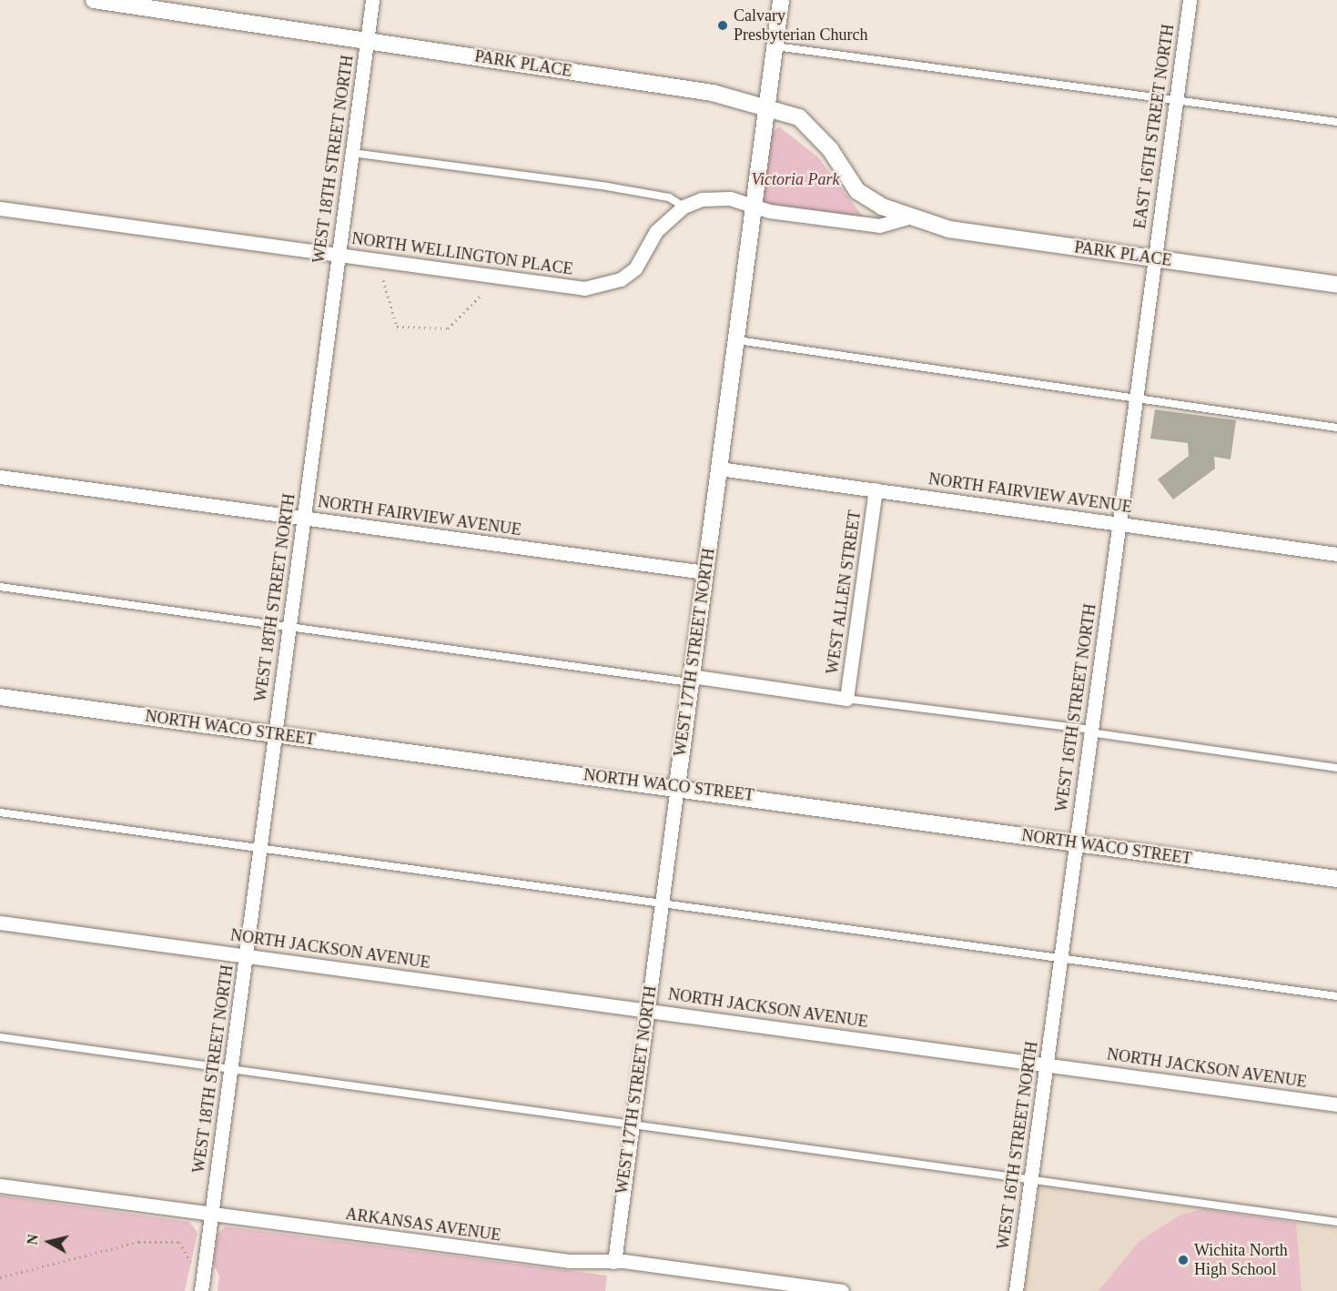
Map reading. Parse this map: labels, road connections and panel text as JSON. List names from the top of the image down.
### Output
{
  "streets": {
    "street": [
      "PARK PLACE",
      "EAST 16TH STREET NORTH",
      "WEST 18TH STREET NORTH",
      "NORTH WELLINGTON PLACE",
      "NORTH FAIRVIEW AVENUE",
      "WEST ALLEN STREET",
      "WEST 17TH STREET NORTH",
      "WEST 16TH STREET NORTH",
      "NORTH WACO STREET",
      "NORTH JACKSON AVENUE",
      "ARKANSAS AVENUE"
    ]
  },
  "crossings": [
    ["PARK PLACE", "EAST 16TH STREET NORTH"],
    ["PARK PLACE", "WEST 18TH STREET NORTH"],
    ["PARK PLACE", "WEST 17TH STREET NORTH"],
    ["PARK PLACE", "WEST 16TH STREET NORTH"],
    ["EAST 16TH STREET NORTH", "WEST 16TH STREET NORTH"],
    ["WEST 18TH STREET NORTH", "NORTH WELLINGTON PLACE"],
    ["WEST 18TH STREET NORTH", "NORTH FAIRVIEW AVENUE"],
    ["WEST 18TH STREET NORTH", "NORTH WACO STREET"],
    ["WEST 18TH STREET NORTH", "NORTH JACKSON AVENUE"],
    ["WEST 18TH STREET NORTH", "ARKANSAS AVENUE"],
    ["NORTH WELLINGTON PLACE", "WEST 17TH STREET NORTH"],
    ["NORTH FAIRVIEW AVENUE", "WEST ALLEN STREET"],
    ["NORTH FAIRVIEW AVENUE", "WEST 17TH STREET NORTH"],
    ["NORTH FAIRVIEW AVENUE", "WEST 16TH STREET NORTH"],
    ["WEST 17TH STREET NORTH", "NORTH WACO STREET"],
    ["WEST 17TH STREET NORTH", "NORTH JACKSON AVENUE"],
    ["WEST 17TH STREET NORTH", "ARKANSAS AVENUE"],
    ["WEST 16TH STREET NORTH", "NORTH WACO STREET"],
    ["WEST 16TH STREET NORTH", "NORTH JACKSON AVENUE"]
  ],
  "parks": ["Victoria Park"],
  "places": ["Calvary Presbyterian Church", "Wichita North High School"],
  "north": "left"
}
